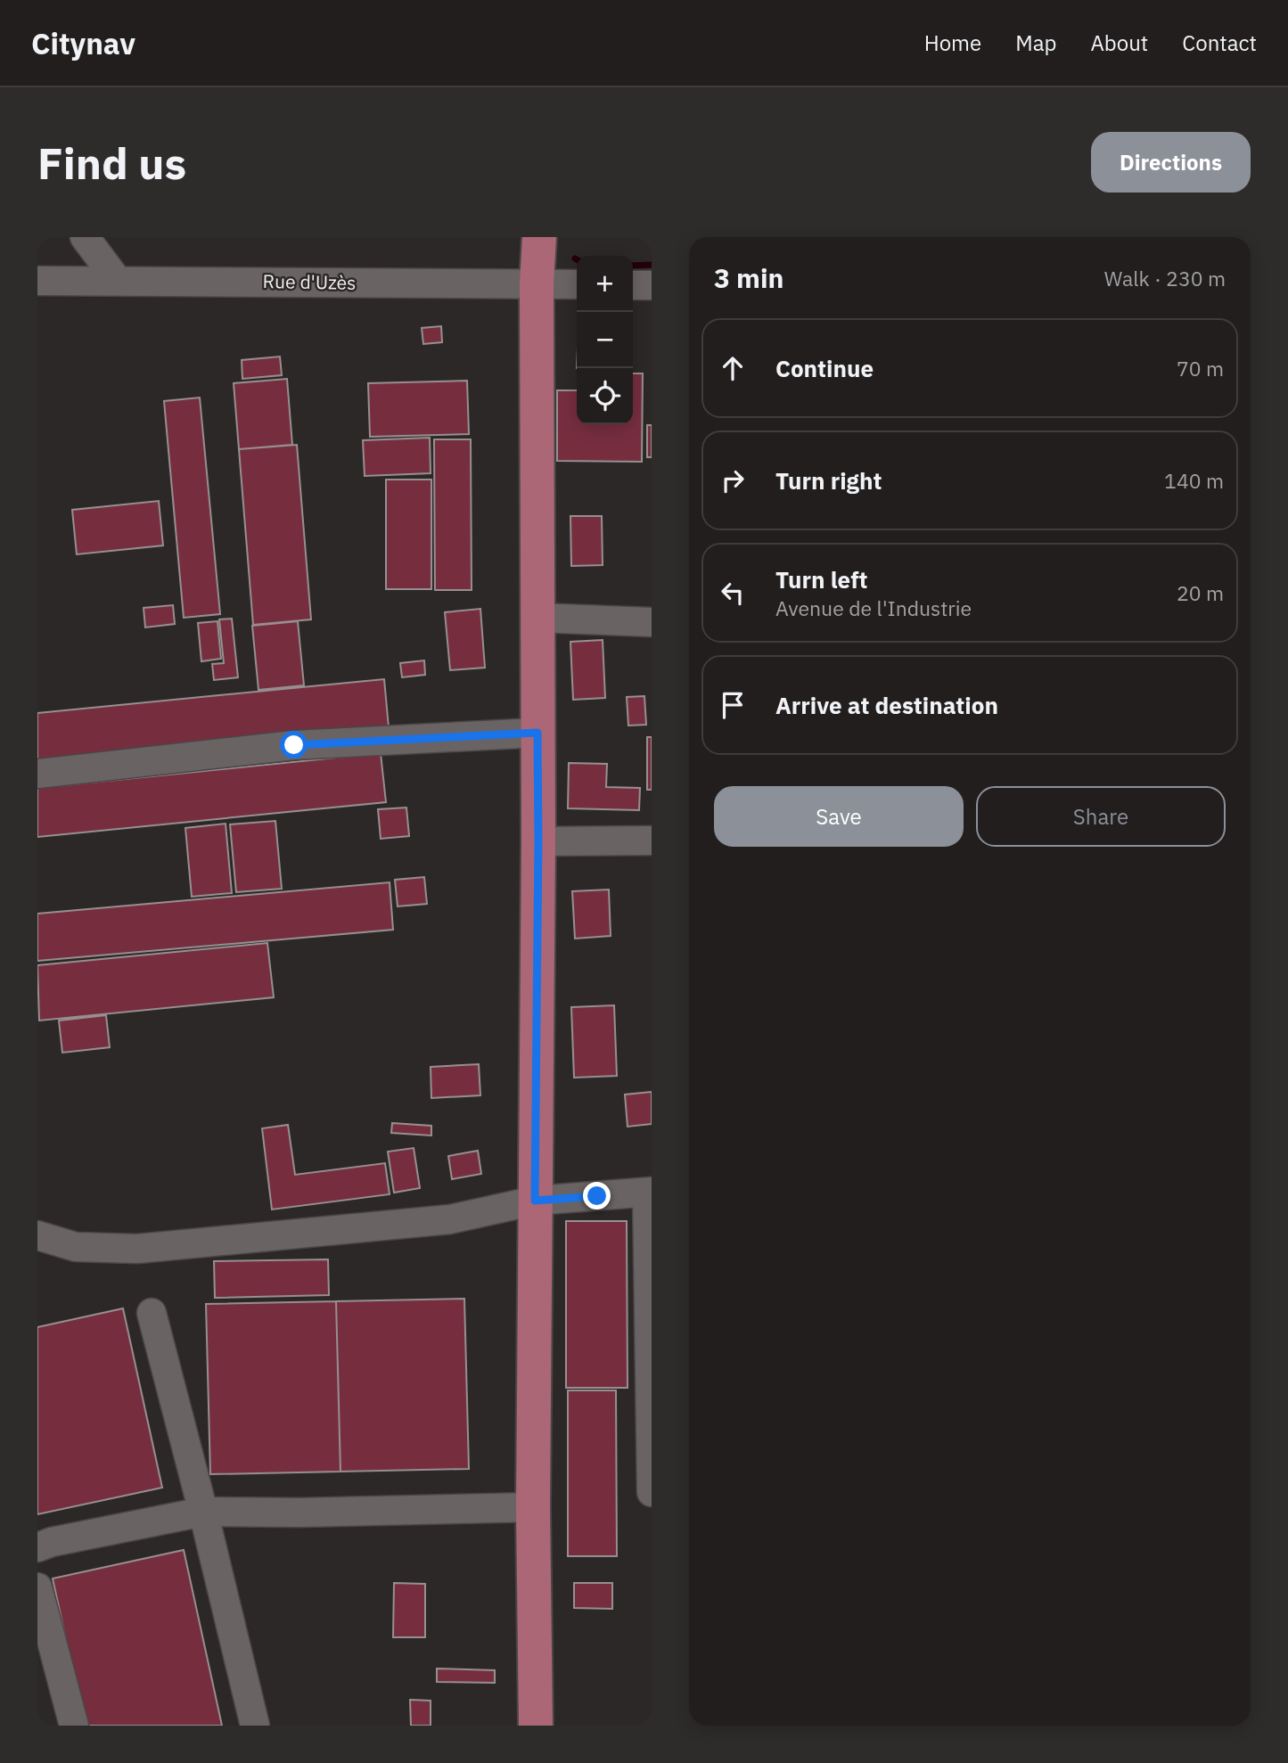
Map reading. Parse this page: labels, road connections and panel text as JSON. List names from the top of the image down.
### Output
{
  "streets": {
    "street": ["Rue d'Uzès"]
  },
  "page": {
    "header": "Citynav",
    "nav": [
      "Home",
      "Map",
      "About",
      "Contact"
    ],
    "buttons": [
      "Directions",
      ["Save", "Share"]
    ],
    "title": "Find us",
    "heading": ["3 min", "Walk · 230 m"],
    "map_buttons": ["+", "−"],
    "list": [
      ["Continue", "70 m"],
      ["Turn right", "140 m"],
      ["Turn left", "Avenue de l'Industrie", "20 m"],
      "Arrive at destination"
    ]
  }
}
